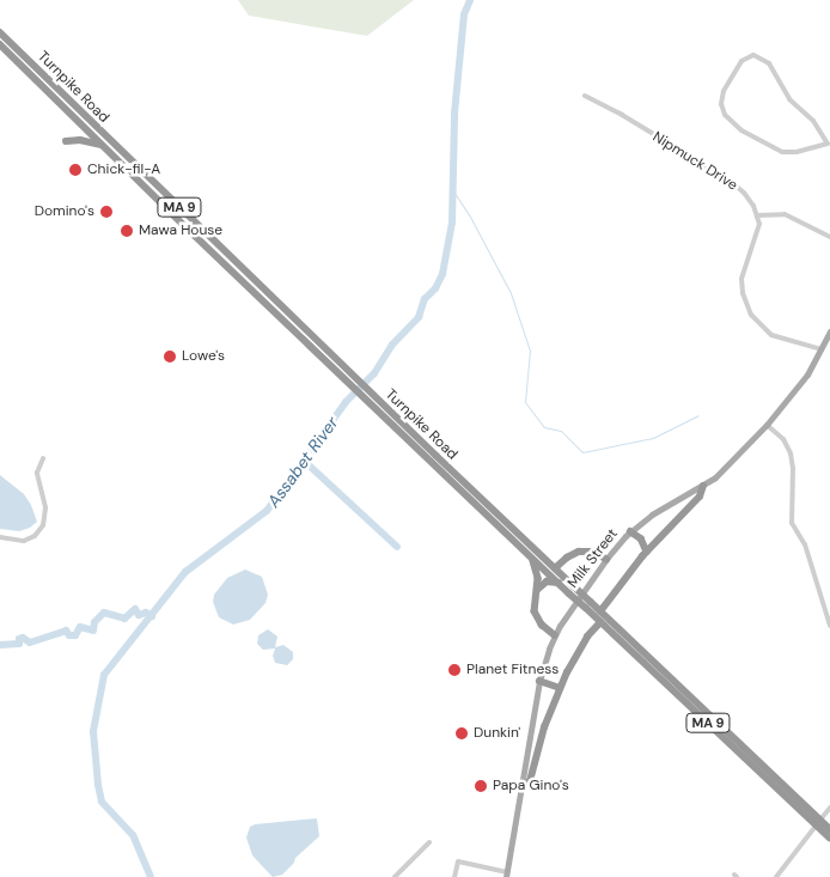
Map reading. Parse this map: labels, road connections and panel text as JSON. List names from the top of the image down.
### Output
{
  "streets": {
    "highway": ["Turnpike Road", "MA 9"],
    "main road": ["Milk Street"],
    "street": ["Nipmuck Drive"]
  },
  "water": ["Assabet River"],
  "places": [
    "Chick-fil-A",
    "Domino's",
    "Mawa House",
    "Lowe's",
    "Planet Fitness",
    "Dunkin'",
    "Papa Gino's"
  ]
}
